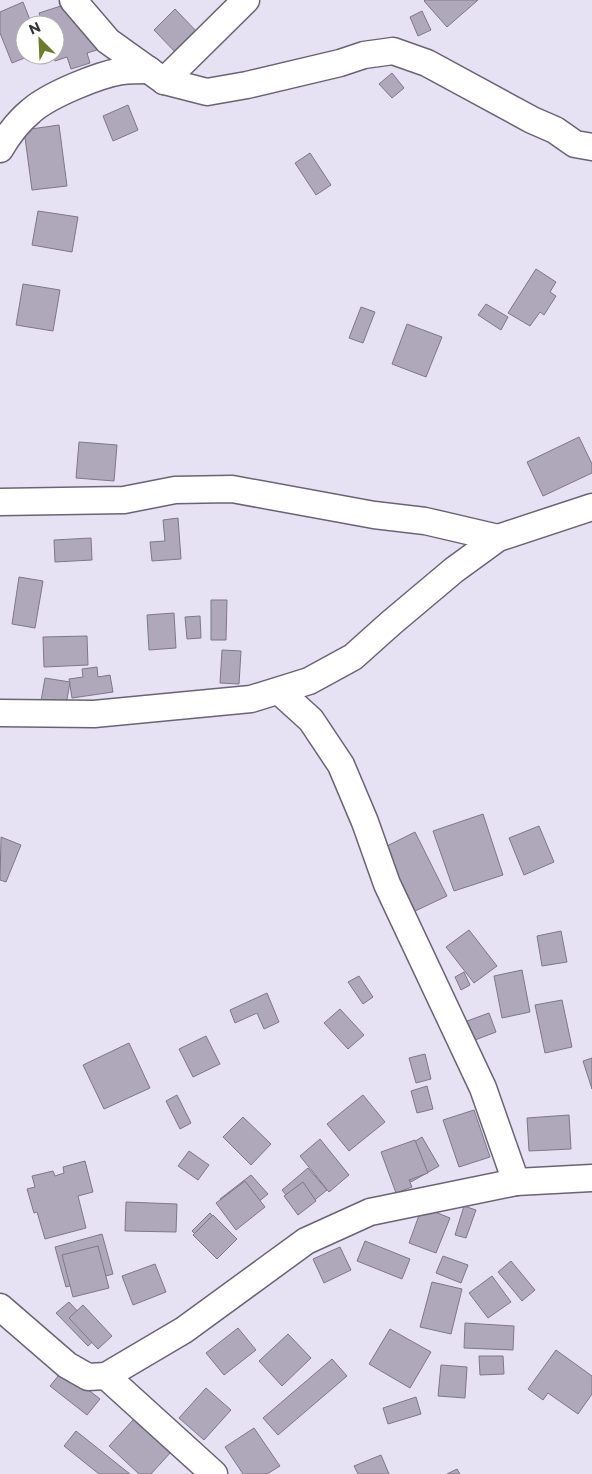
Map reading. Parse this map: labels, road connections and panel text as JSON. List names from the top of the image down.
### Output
{
  "north": "top left"
}
